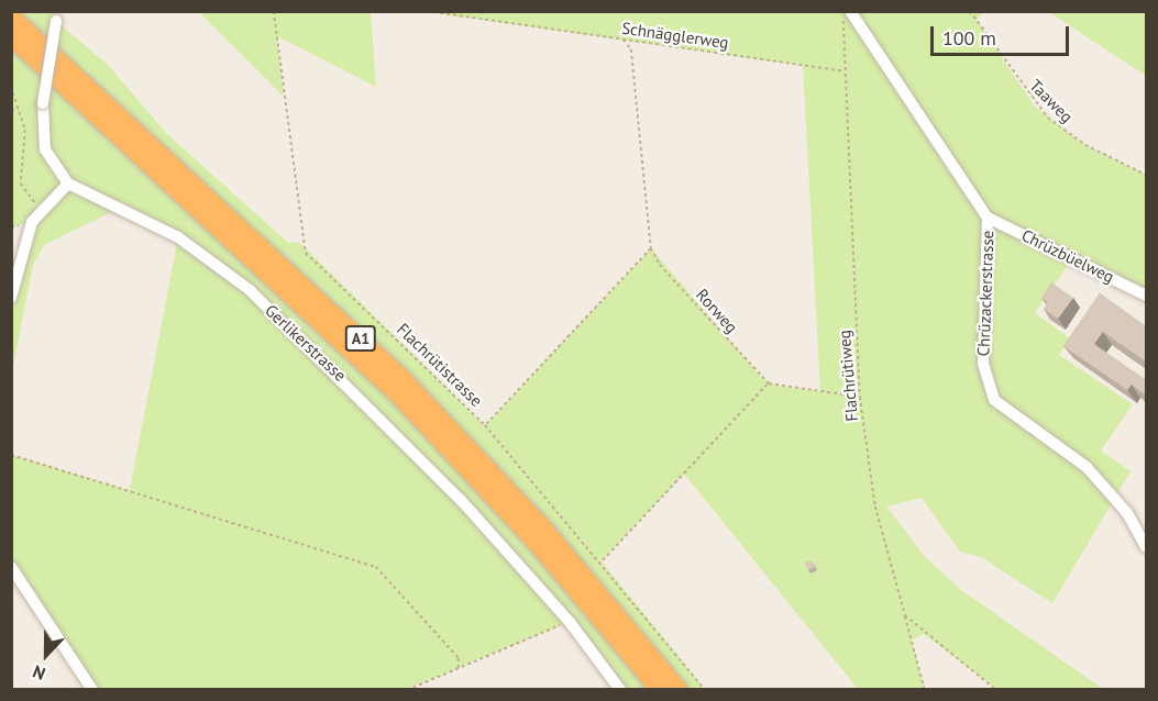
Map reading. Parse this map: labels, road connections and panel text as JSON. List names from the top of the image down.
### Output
{
  "streets": {
    "highway": ["A1"],
    "street": ["Chrüzbüelweg", "Chrüzackerstrasse", "Gerlikerstrasse"],
    "path": [
      "Schnägglerweg",
      "Taaweg",
      "Rorweg",
      "Flachrütistrasse",
      "Flachrütiweg"
    ]
  },
  "crossings": [
    ["Schnägglerweg", "Flachrütiweg"],
    ["Chrüzbüelweg", "Chrüzackerstrasse"]
  ],
  "scale_bar": "100 m",
  "north": "bottom"
}
